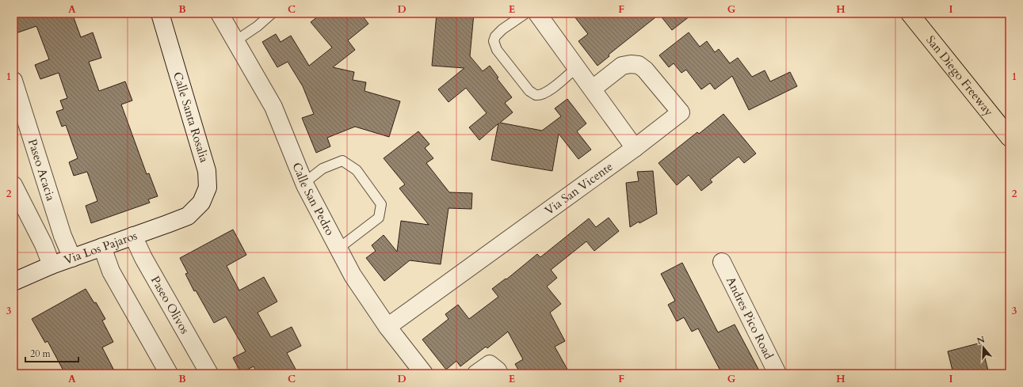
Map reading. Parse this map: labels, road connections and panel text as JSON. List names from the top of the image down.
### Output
{
  "streets": {
    "highway": ["San Diego Freeway"],
    "street": [
      "Calle Santa Rosalia",
      "Paseo Acacia",
      "Via San Vicente",
      "Calle San Pedro",
      "Via Los Pajaros",
      "Paseo Olivos",
      "Andres Pico Road"
    ]
  },
  "crossings": [
    ["Calle Santa Rosalia", "Via Los Pajaros"],
    ["Paseo Acacia", "Via Los Pajaros"],
    ["Via San Vicente", "Calle San Pedro"],
    ["Via Los Pajaros", "Paseo Olivos"]
  ],
  "scale_bar": "20 m",
  "north": "top",
  "grid": {
    "columns": [
      "A",
      "B",
      "C",
      "D",
      "E",
      "F",
      "G",
      "H",
      "I"
    ],
    "rows": ["1", "2", "3"]
  }
}
